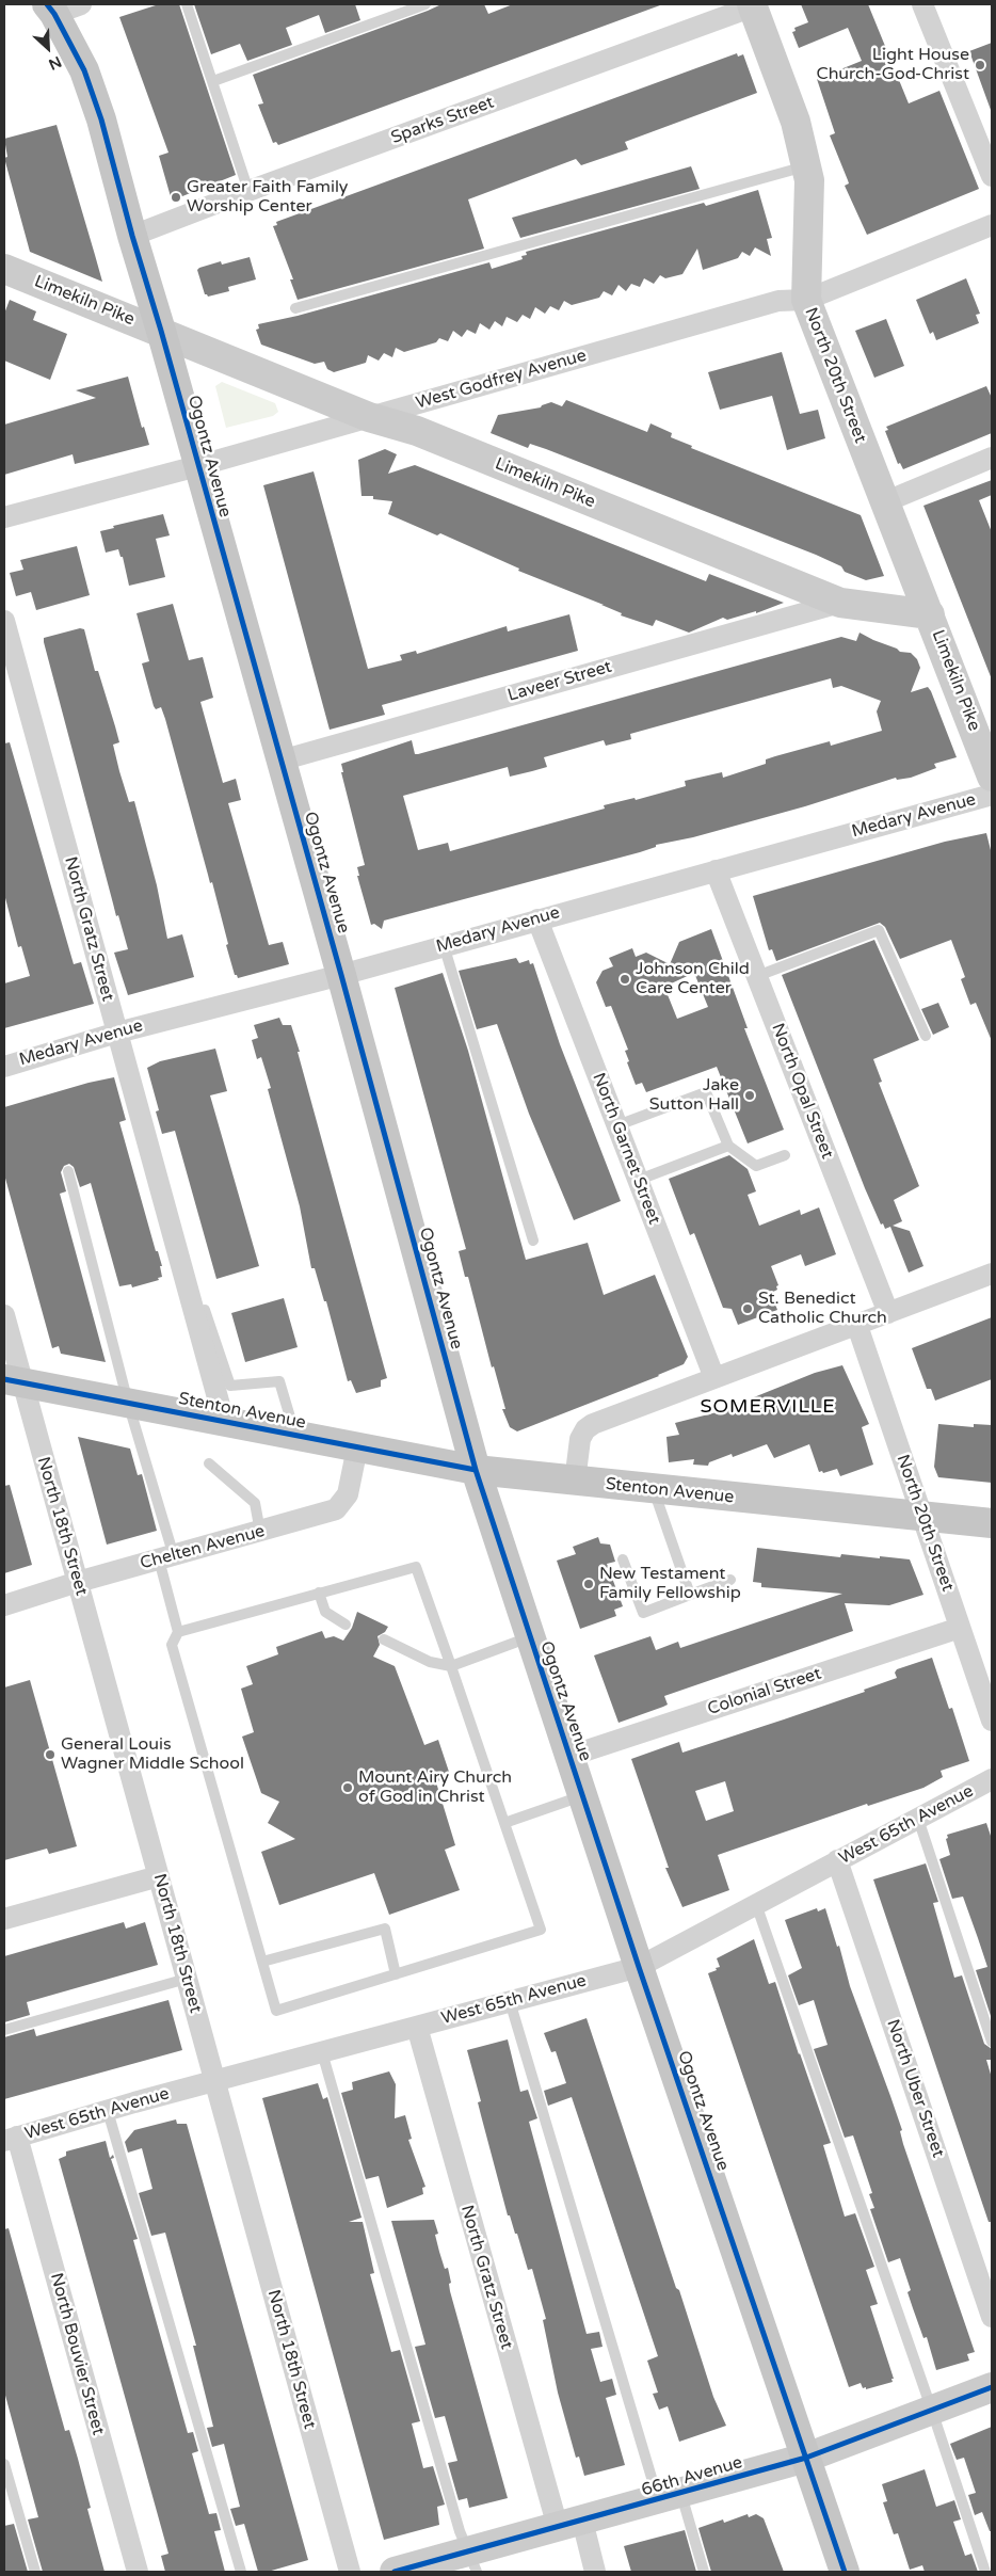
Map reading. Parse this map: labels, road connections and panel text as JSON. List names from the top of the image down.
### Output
{
  "streets": {
    "main road": ["Ogontz Avenue", "Stenton Avenue"],
    "street": [
      "Sparks Street",
      "Limekiln Pike",
      "North 20th Street",
      "West Godfrey Avenue",
      "Laveer Street",
      "Medary Avenue",
      "North Gratz Street",
      "North Opal Street",
      "North Garnet Street",
      "North 18th Street",
      "Chelten Avenue",
      "Colonial Street",
      "West 65th Avenue",
      "North Uber Street",
      "North Bouvier Street",
      "66th Avenue"
    ]
  },
  "crossings": [
    ["Sparks Street", "North 20th Street"],
    ["Sparks Street", "Ogontz Avenue"],
    ["Limekiln Pike", "North 20th Street"],
    ["Limekiln Pike", "West Godfrey Avenue"],
    ["Limekiln Pike", "Ogontz Avenue"],
    ["Limekiln Pike", "Laveer Street"],
    ["North 20th Street", "West Godfrey Avenue"],
    ["North 20th Street", "Stenton Avenue"],
    ["North 20th Street", "Colonial Street"],
    ["West Godfrey Avenue", "Ogontz Avenue"],
    ["Ogontz Avenue", "Laveer Street"],
    ["Ogontz Avenue", "Medary Avenue"],
    ["Ogontz Avenue", "Stenton Avenue"],
    ["Ogontz Avenue", "Colonial Street"],
    ["Ogontz Avenue", "West 65th Avenue"],
    ["Ogontz Avenue", "66th Avenue"],
    ["Medary Avenue", "North Gratz Street"],
    ["Medary Avenue", "North Opal Street"],
    ["Medary Avenue", "North Garnet Street"],
    ["North Gratz Street", "Stenton Avenue"],
    ["North Gratz Street", "West 65th Avenue"],
    ["North Gratz Street", "66th Avenue"],
    ["Stenton Avenue", "North 18th Street"],
    ["Stenton Avenue", "Chelten Avenue"],
    ["North 18th Street", "Chelten Avenue"],
    ["North 18th Street", "West 65th Avenue"],
    ["West 65th Avenue", "North Uber Street"],
    ["West 65th Avenue", "North Bouvier Street"]
  ],
  "districts": ["SOMERVILLE"],
  "places": [
    "Light House Church-God-Christ",
    "Greater Faith Family Worship Center",
    "Johnson Child Care Center",
    "Jake Sutton Hall",
    "St. Benedict Catholic Church",
    "New Testament Family Fellowship",
    "General Louis Wagner Middle School",
    "Mount Airy Church of God in Christ"
  ],
  "north": "bottom right"
}
